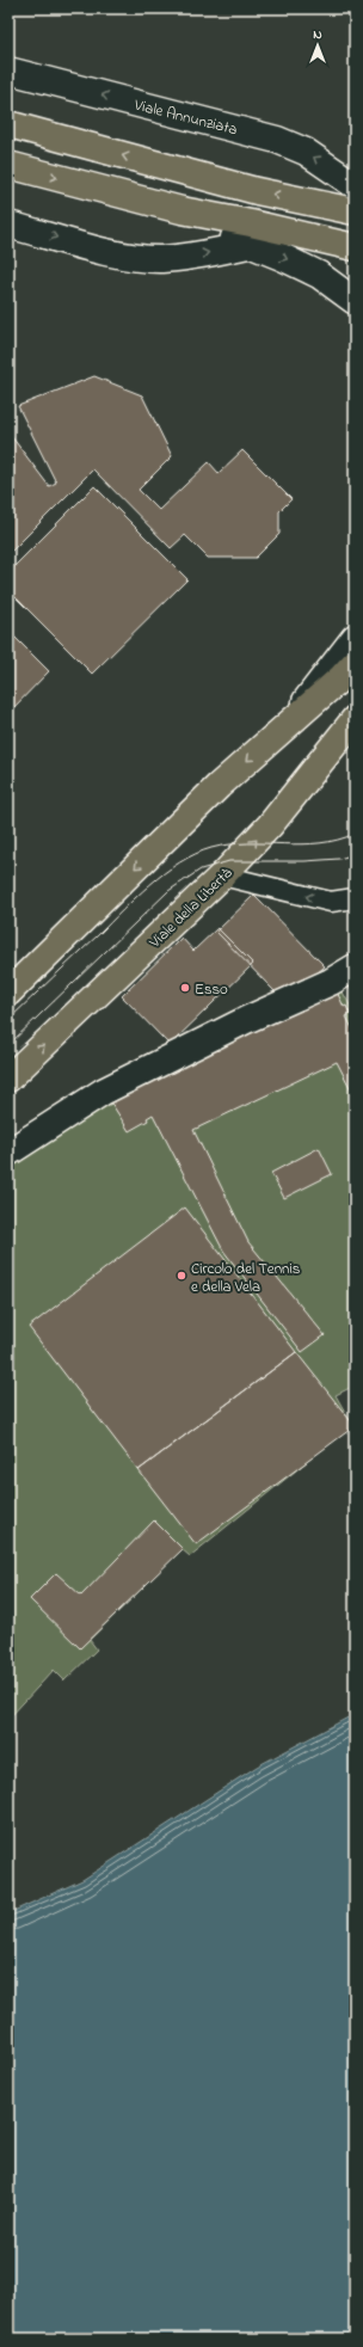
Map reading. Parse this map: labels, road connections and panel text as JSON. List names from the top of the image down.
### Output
{
  "streets": {
    "main road": ["Viale della Libertà"],
    "street": ["Viale Annunziata"]
  },
  "places": ["Esso", "Circolo del Tennis e della Vela"],
  "north": "top"
}
